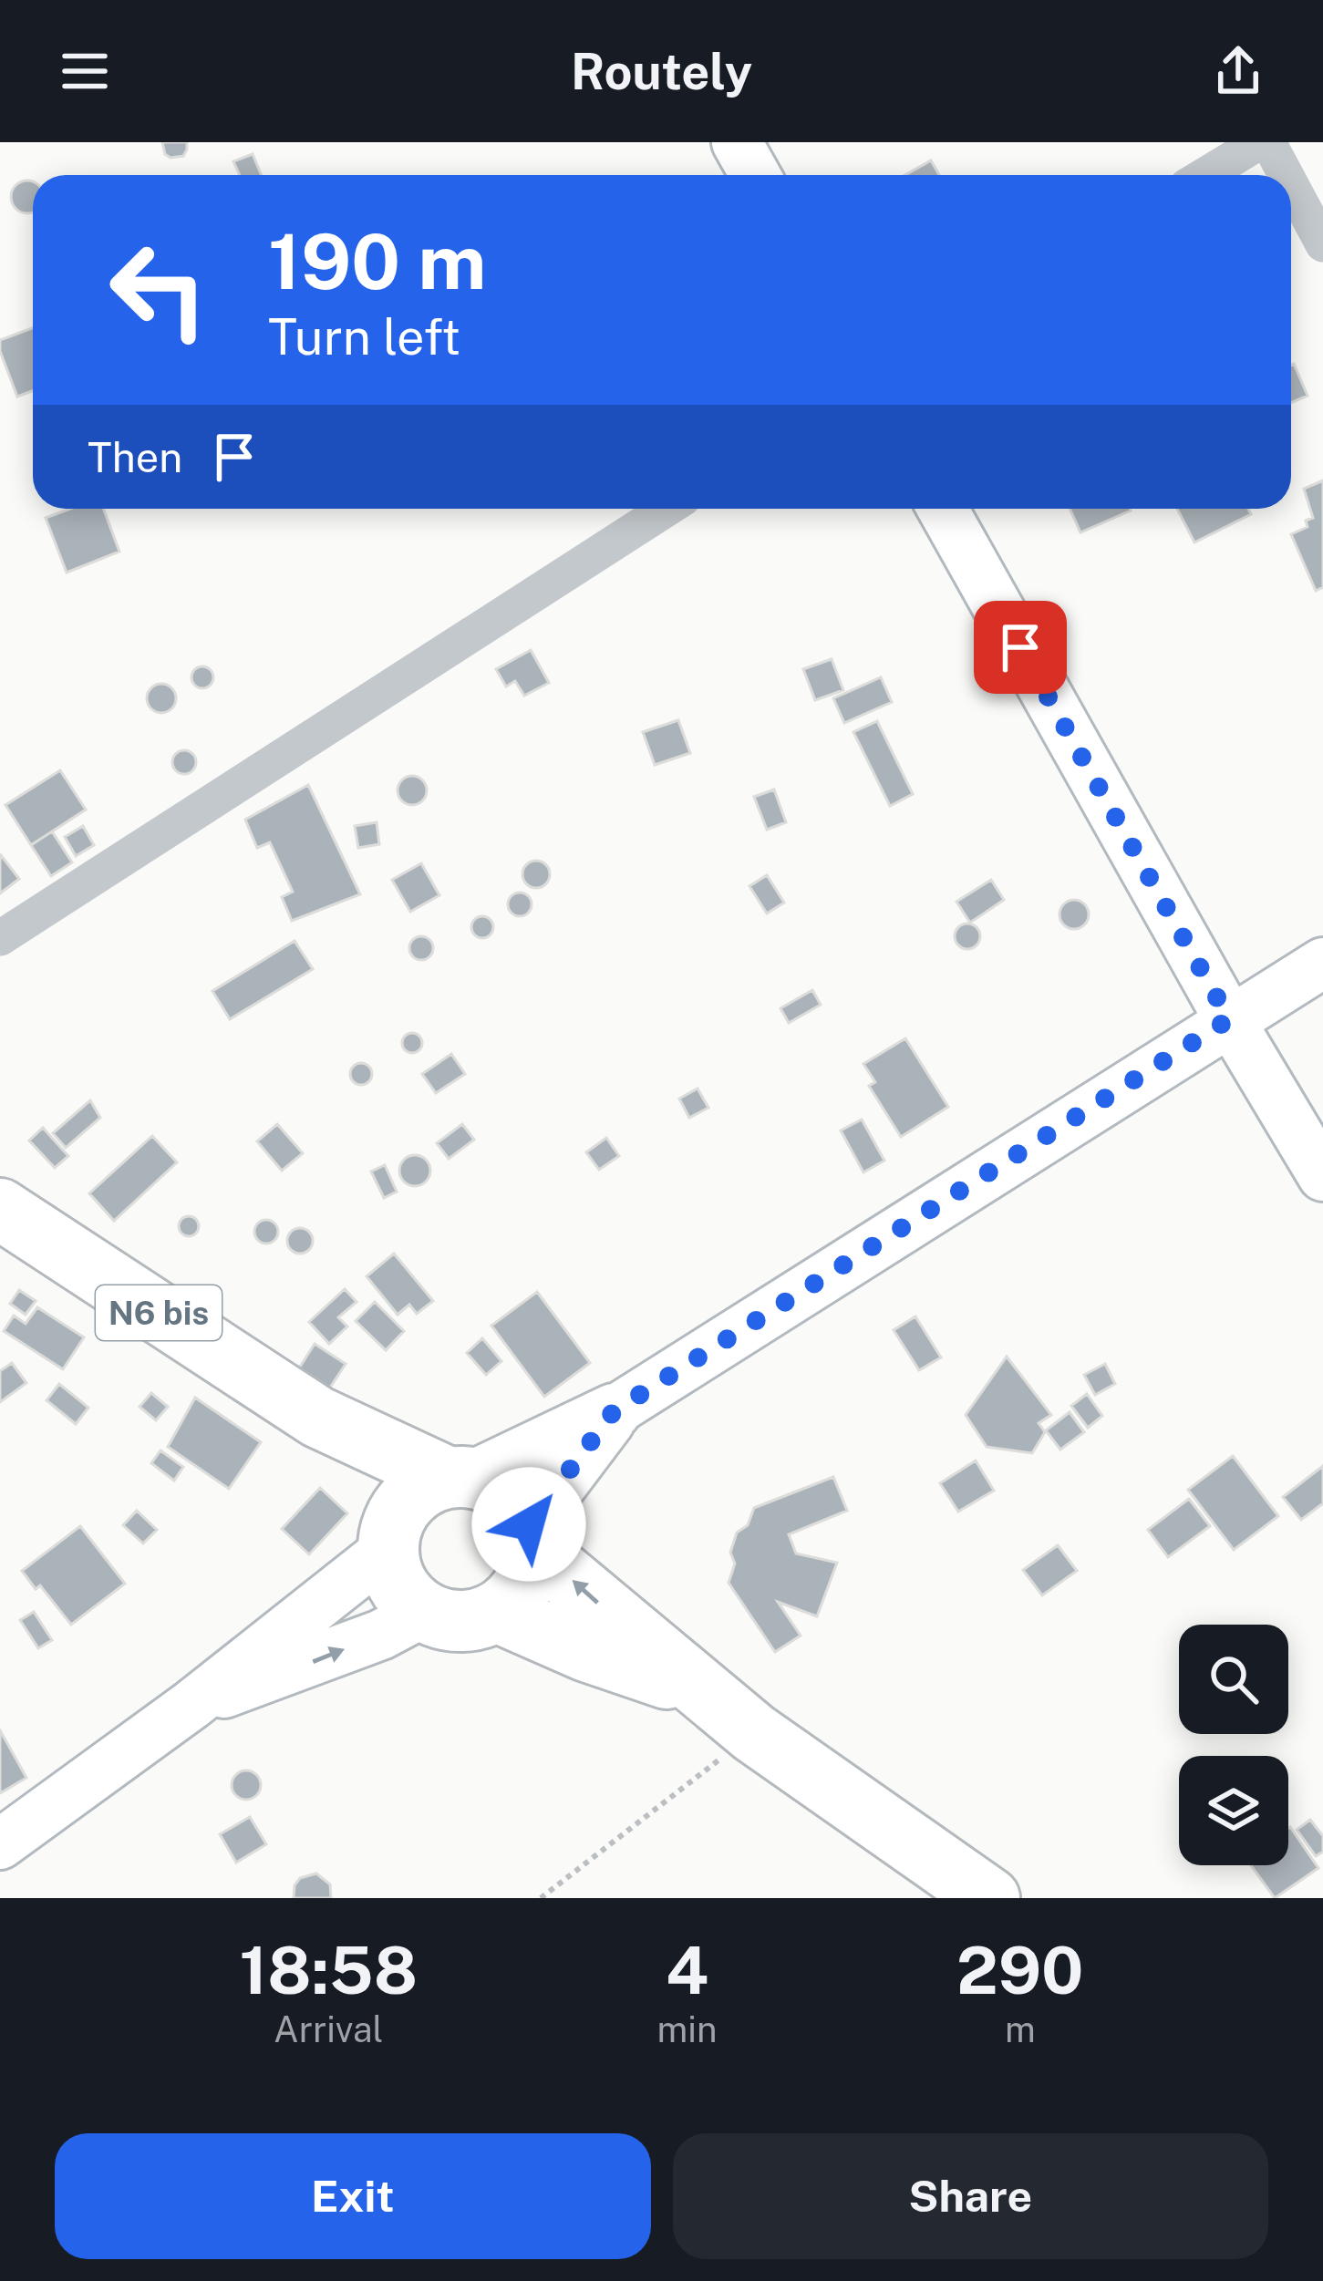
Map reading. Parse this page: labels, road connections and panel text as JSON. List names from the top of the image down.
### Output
{
  "streets": {
    "highway": ["N6 bis"]
  },
  "page": {
    "header": "Routely",
    "turn": ["190 m", "Turn left"],
    "then": "Then",
    "eta": [
      "18:58",
      "Arrival",
      "4",
      "min",
      "290",
      "m"
    ],
    "buttons": ["Exit", "Share"]
  }
}
